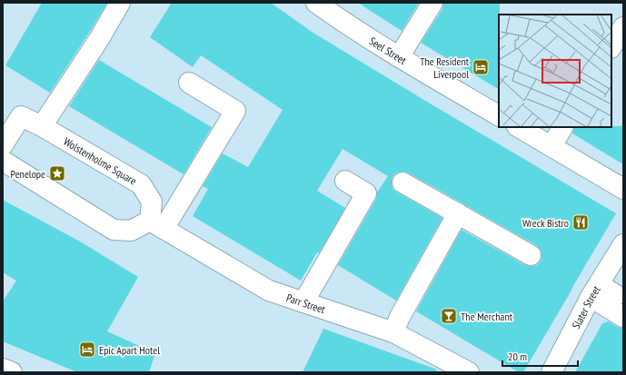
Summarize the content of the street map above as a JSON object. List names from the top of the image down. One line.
{"streets":{"street":["Seel Street","Wolstenholme Square","Parr Street","Slater Street"]},"crossings":[["Wolstenholme Square","Parr Street"]],"places":{"hotel":["The Resident Liverpool","Epic Apart Hotel"],"place":["Penelope"],"restaurant":["Wreck Bistro"],"bar":["The Merchant"]},"scale_bar":"20 m"}
